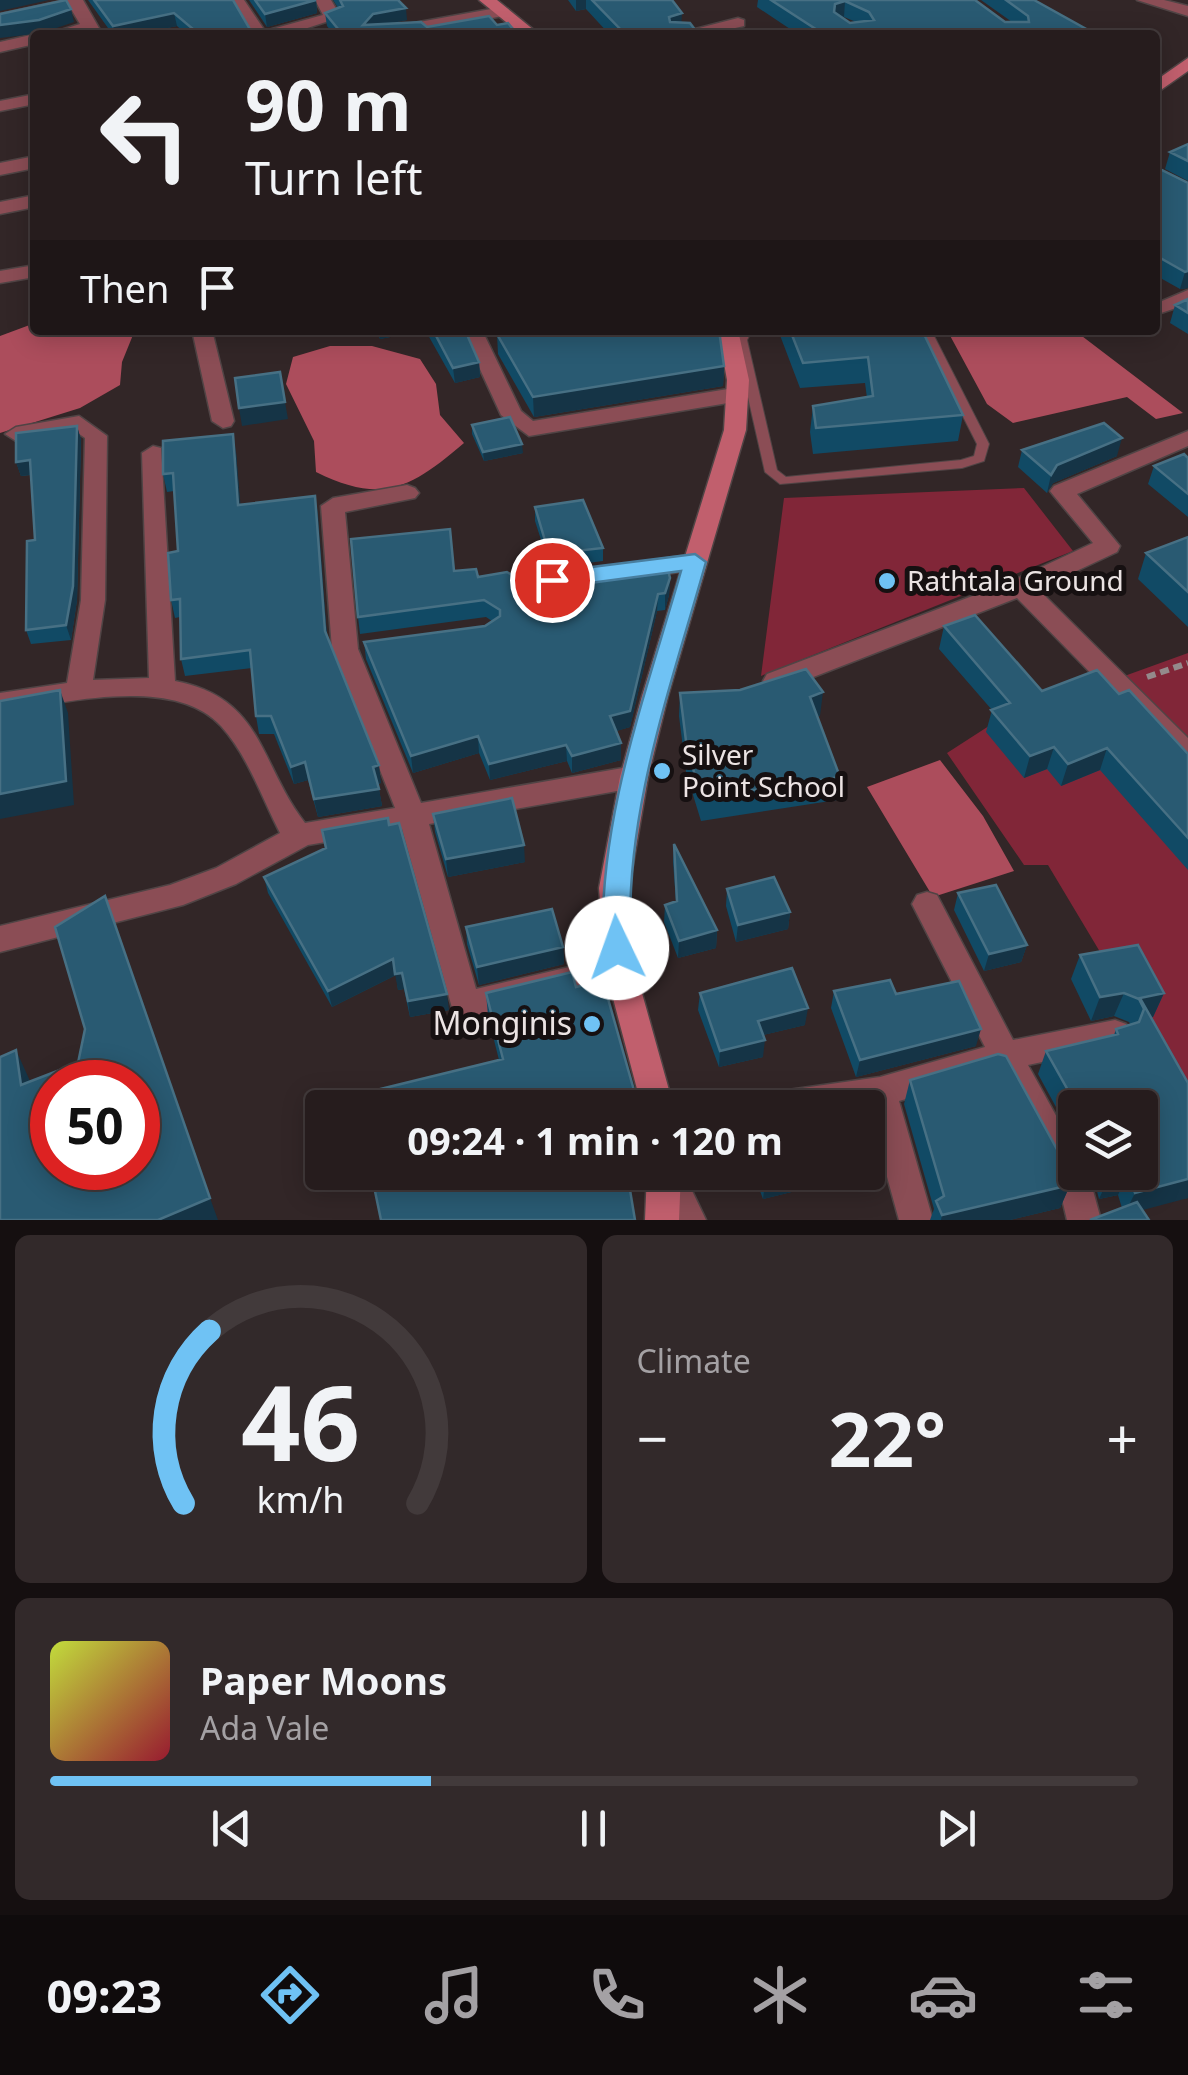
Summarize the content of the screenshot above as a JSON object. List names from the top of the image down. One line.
{"places":["Rathtala Ground","Silver Point School","Monginis"],"page":{"turn":["90 m","Turn left"],"then":"Then","limit":"50","trip":"09:24 · 1 min · 120 m","tile":"Climate","heat":["−","22°","+"],"song":["Paper Moons","Ada Vale"],"tabs":"09:23","gauge":["46","km/h"]}}
